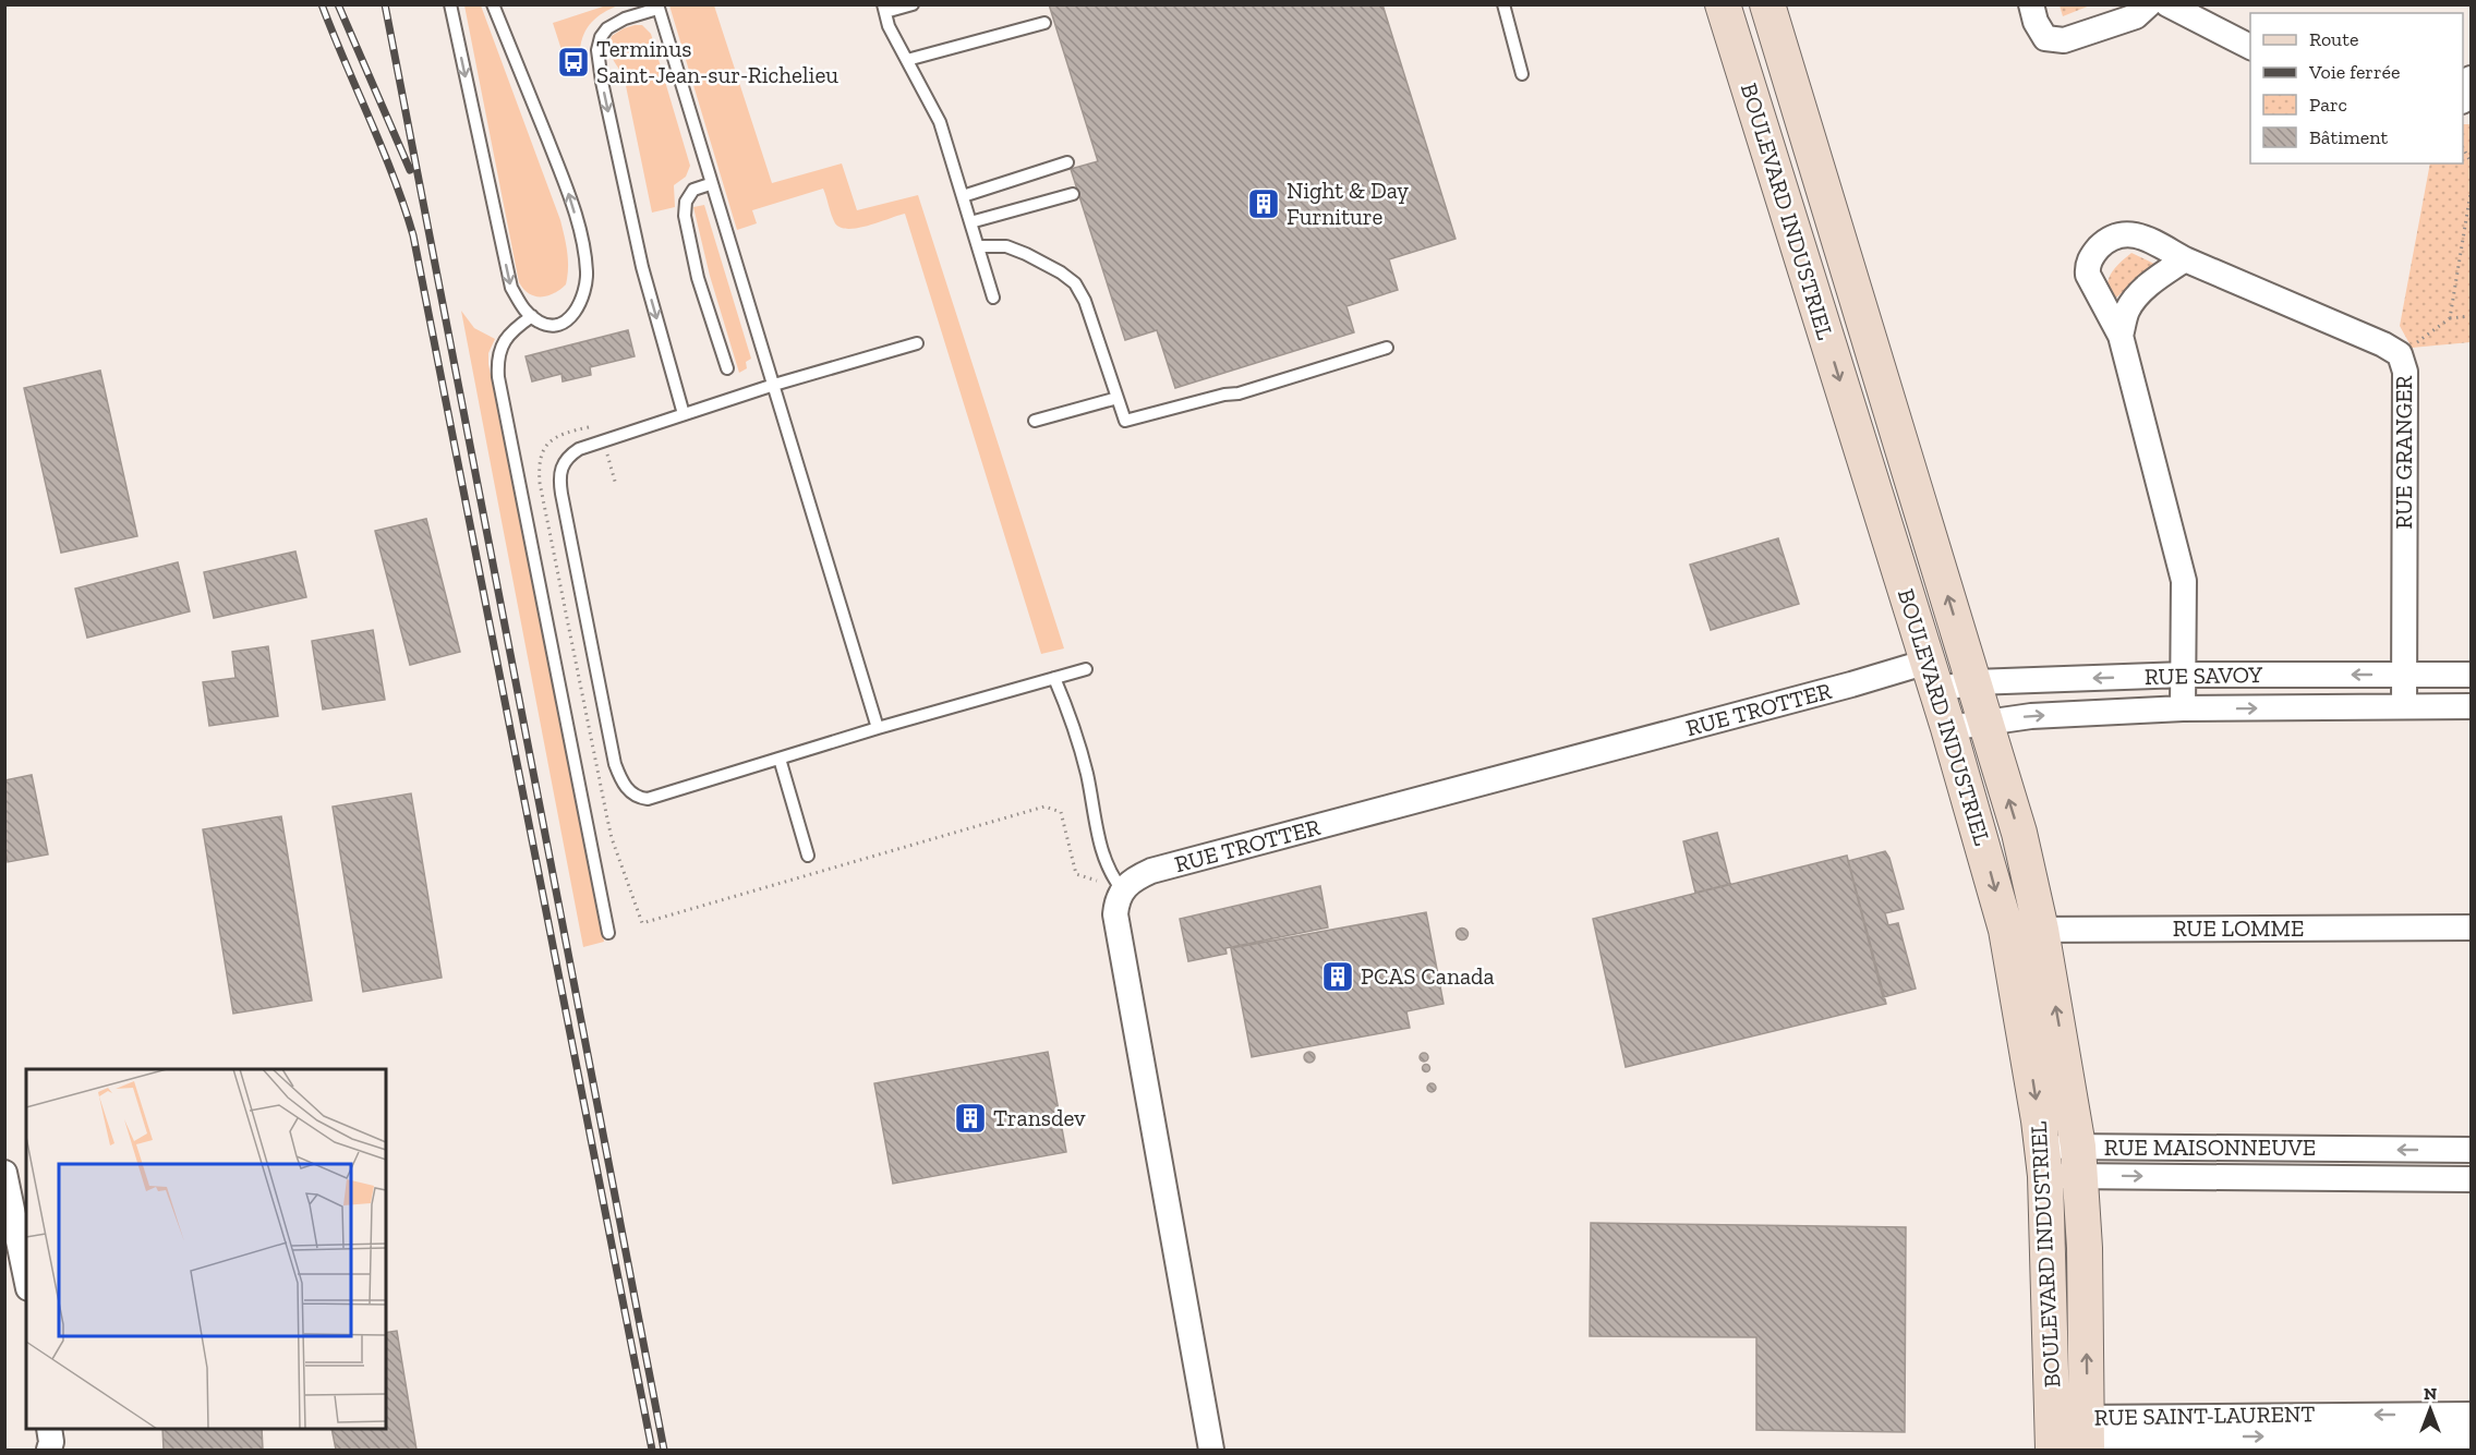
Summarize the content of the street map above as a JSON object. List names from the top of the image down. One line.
{"streets":{"street":["BOULEVARD INDUSTRIEL","RUE GRANGER","RUE SAVOY","RUE TROTTER","RUE LOMME","RUE MAISONNEUVE","RUE SAINT-LAURENT"]},"crossings":[["BOULEVARD INDUSTRIEL","RUE SAVOY"],["BOULEVARD INDUSTRIEL","RUE TROTTER"],["BOULEVARD INDUSTRIEL","RUE LOMME"],["BOULEVARD INDUSTRIEL","RUE MAISONNEUVE"],["BOULEVARD INDUSTRIEL","RUE SAINT-LAURENT"],["RUE GRANGER","RUE SAVOY"],["RUE SAVOY","RUE TROTTER"]],"places":{"bus stop":["Terminus Saint-Jean-sur-Richelieu"],"building":["Night & Day Furniture","PCAS Canada","Transdev"]},"legend":["Route","Voie ferrée","Parc","Bâtiment"],"north":"top"}
